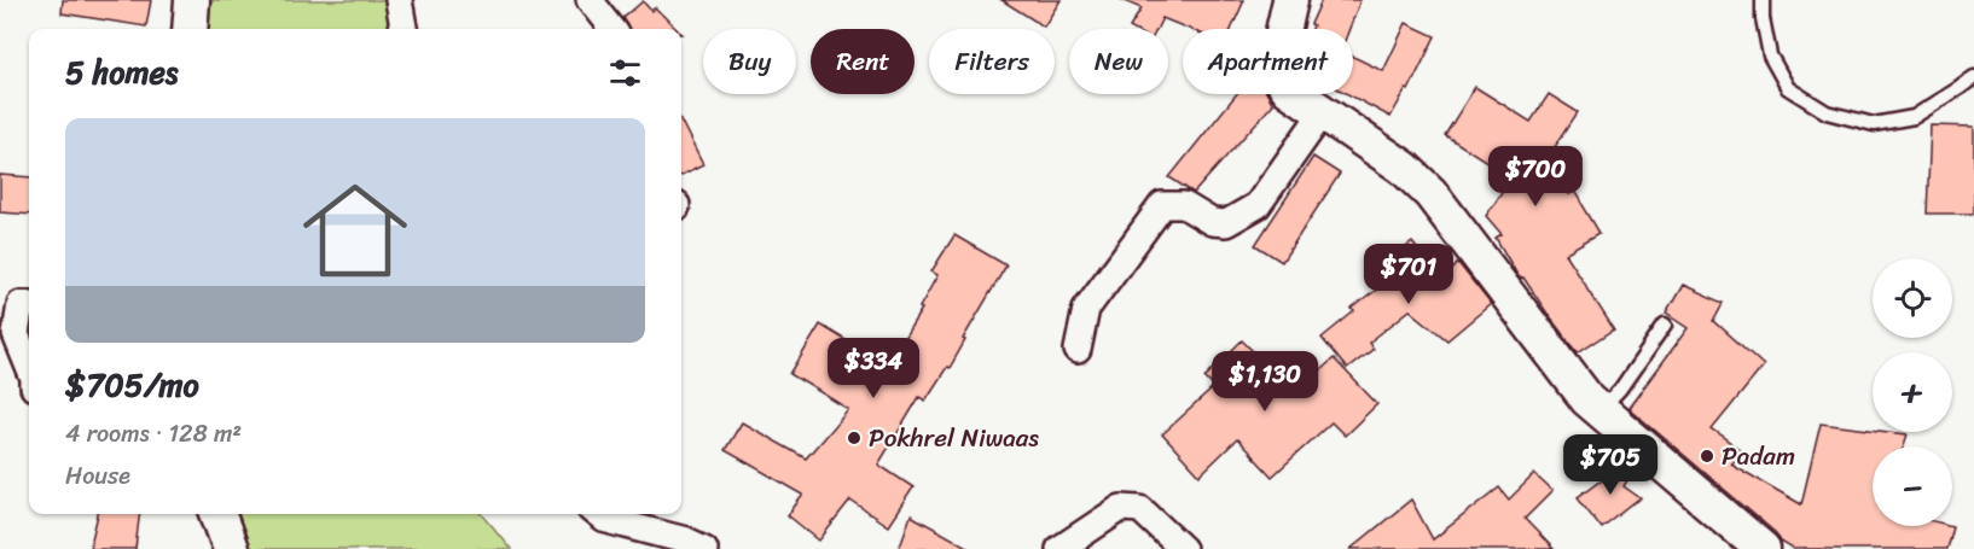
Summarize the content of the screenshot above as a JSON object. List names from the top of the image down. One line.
{"places":["Pokhrel Niwaas","Padam"],"page":{"chip":["Buy","Rent","Filters","New","Apartment"],"heading":"5 homes","list":[{"name":"$705/mo","note":"4 rooms · 128 m² · House"}],"price":["$700","$701","$334","$1,130","$705"],"map_buttons":["+","−"]}}
